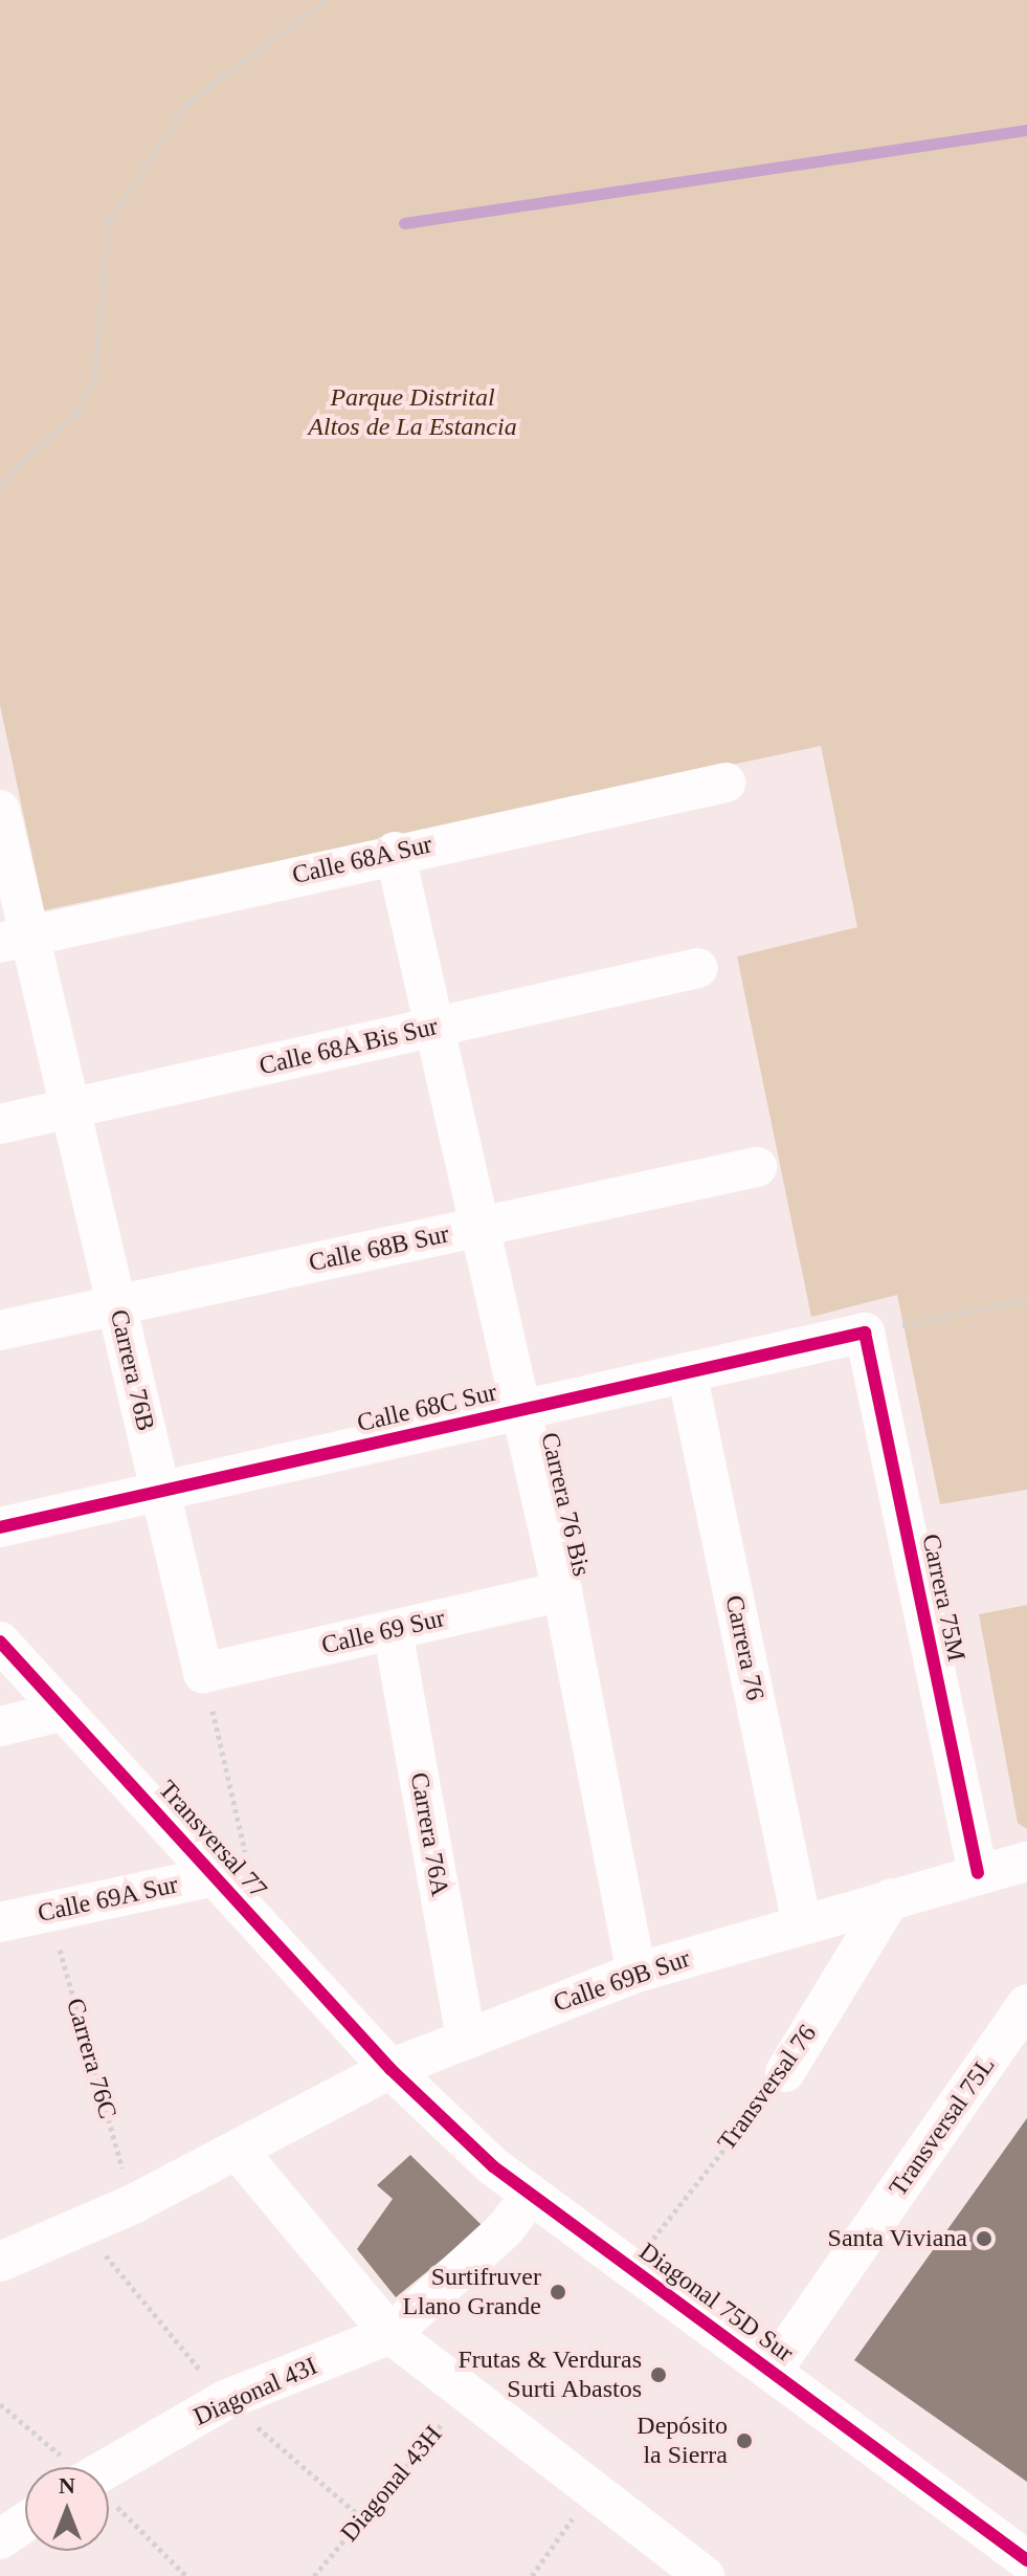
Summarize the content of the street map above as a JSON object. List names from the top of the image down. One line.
{"streets":{"street":["Calle 68A Sur","Calle 68A Bis Sur","Calle 68B Sur","Carrera 76B","Calle 68C Sur","Carrera 76 Bis","Carrera 75M","Calle 69 Sur","Carrera 76","Carrera 76A","Transversal 77","Calle 69A Sur","Calle 69B Sur","Transversal 76","Transversal 75L","Diagonal 75D Sur","Diagonal 43I"],"path":["Carrera 76C","Diagonal 43H"]},"crossings":[["Calle 68A Sur","Carrera 76B"],["Calle 68A Sur","Carrera 76 Bis"],["Calle 68A Bis Sur","Carrera 76B"],["Calle 68A Bis Sur","Carrera 76 Bis"],["Calle 68B Sur","Carrera 76B"],["Calle 68B Sur","Carrera 76 Bis"],["Carrera 76B","Calle 68C Sur"],["Carrera 76B","Calle 69 Sur"],["Calle 68C Sur","Carrera 76 Bis"],["Calle 68C Sur","Carrera 75M"],["Calle 68C Sur","Carrera 76"],["Carrera 76 Bis","Calle 69 Sur"],["Carrera 76 Bis","Calle 69B Sur"],["Carrera 75M","Calle 69B Sur"],["Calle 69 Sur","Carrera 76A"],["Carrera 76","Calle 69B Sur"],["Carrera 76A","Calle 69B Sur"],["Transversal 77","Calle 69A Sur"],["Transversal 77","Calle 69B Sur"],["Transversal 77","Diagonal 75D Sur"],["Calle 69A Sur","Carrera 76C"],["Calle 69B Sur","Carrera 76C"],["Calle 69B Sur","Transversal 76"],["Calle 69B Sur","Diagonal 75D Sur"],["Transversal 76","Diagonal 75D Sur"],["Transversal 75L","Diagonal 75D Sur"]],"parks":["Parque Distrital Altos de La Estancia"],"places":["Santa Viviana","Surtifruver Llano Grande","Frutas & Verduras Surti Abastos","Depósito la Sierra"],"north":"top"}
